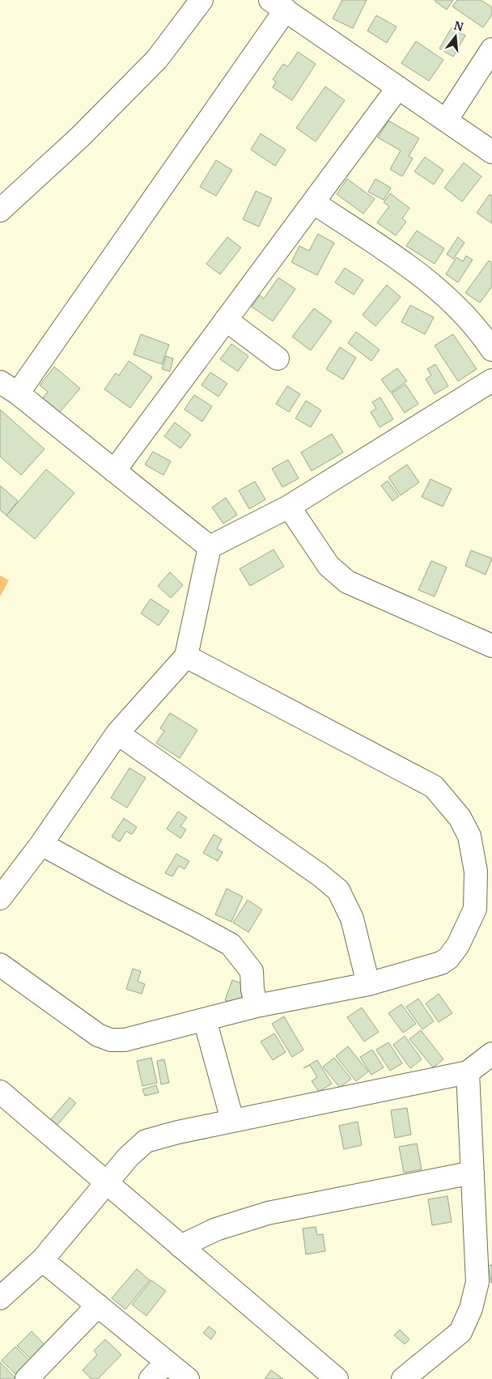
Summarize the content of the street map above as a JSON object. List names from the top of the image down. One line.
{"north":"top"}
